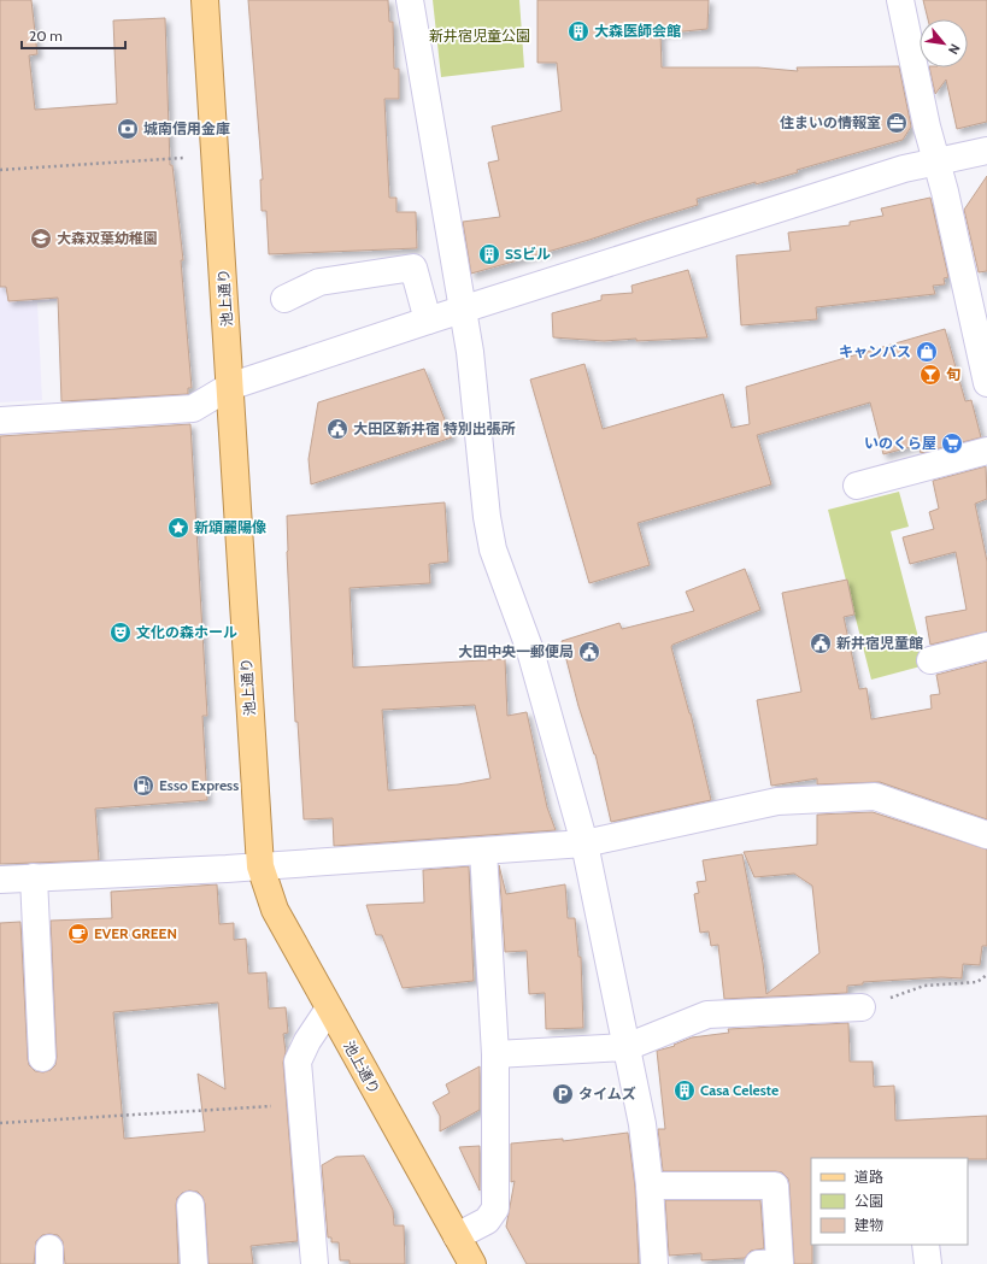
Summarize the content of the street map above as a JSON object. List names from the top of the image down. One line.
{"streets":{"main road":["池上通り"]},"parks":["新井宿児童公園"],"places":{"building":["大森医師会館","SSビル","Casa Celeste"],"office":["住まいの情報室"],"bank":["城南信用金庫"],"school or university":["大森双葉幼稚園"],"shop":["キャンバス"],"bar":["旬"],"public building":["大田区新井宿 特別出張所","新井宿児童館","大田中央一郵便局"],"supermarket":["いのくら屋"],"place":["新頌麗陽像"],"theatre":["文化の森ホール"],"fuel station":["Esso Express"],"cafe":["EVER GREEN"],"parking":["タイムズ"]},"legend":["道路","公園","建物"],"scale_bar":"20 m","north":"bottom right"}
